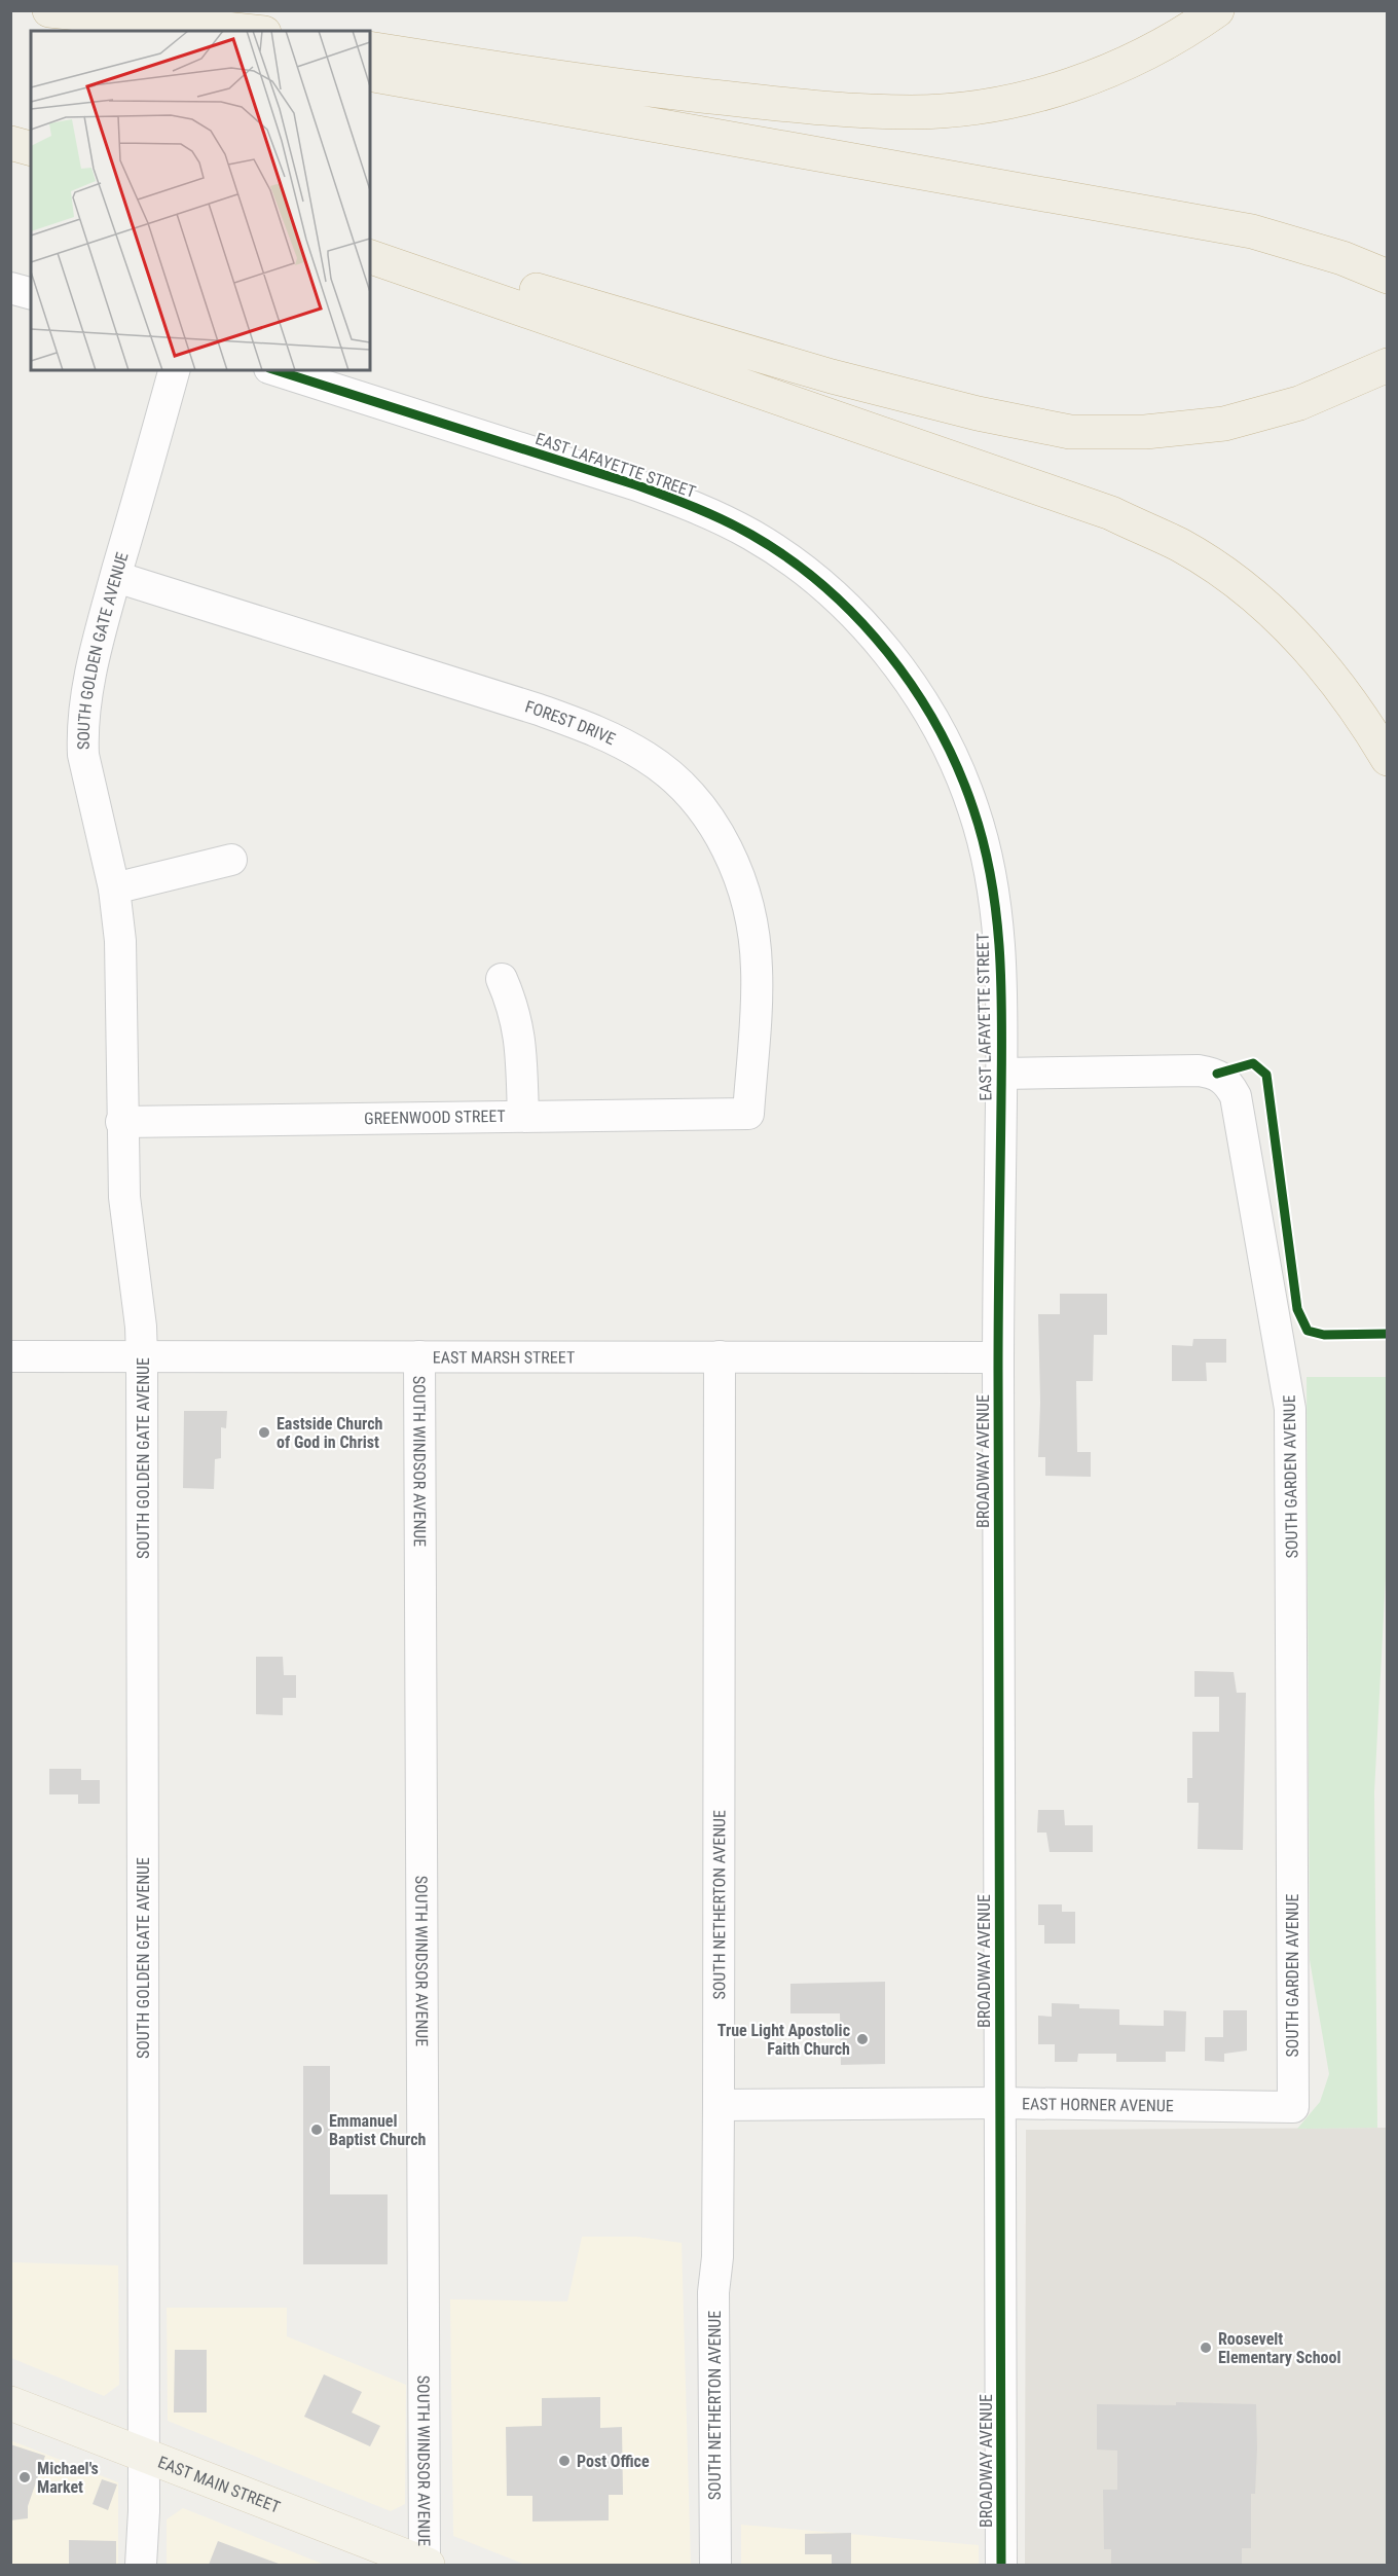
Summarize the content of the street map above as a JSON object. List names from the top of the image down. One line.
{"streets":{"main road":["EAST MAIN STREET"],"street":["EAST LAFAYETTE STREET","SOUTH GOLDEN GATE AVENUE","FOREST DRIVE","GREENWOOD STREET","EAST MARSH STREET","SOUTH WINDSOR AVENUE","BROADWAY AVENUE","SOUTH GARDEN AVENUE","SOUTH NETHERTON AVENUE","EAST HORNER AVENUE"]},"crossings":[["EAST LAFAYETTE STREET","EAST MARSH STREET"],["EAST LAFAYETTE STREET","BROADWAY AVENUE"],["EAST LAFAYETTE STREET","SOUTH GARDEN AVENUE"],["SOUTH GOLDEN GATE AVENUE","FOREST DRIVE"],["SOUTH GOLDEN GATE AVENUE","GREENWOOD STREET"],["SOUTH GOLDEN GATE AVENUE","EAST MARSH STREET"],["SOUTH GOLDEN GATE AVENUE","EAST MAIN STREET"],["FOREST DRIVE","GREENWOOD STREET"],["EAST MARSH STREET","SOUTH WINDSOR AVENUE"],["EAST MARSH STREET","BROADWAY AVENUE"],["EAST MARSH STREET","SOUTH NETHERTON AVENUE"],["SOUTH WINDSOR AVENUE","EAST MAIN STREET"],["BROADWAY AVENUE","EAST HORNER AVENUE"],["SOUTH GARDEN AVENUE","EAST HORNER AVENUE"],["SOUTH NETHERTON AVENUE","EAST HORNER AVENUE"]],"places":["Eastside Church of God in Christ","True Light Apostolic Faith Church","Emmanuel Baptist Church","Roosevelt Elementary School","Post Office","Michael's Market"]}
